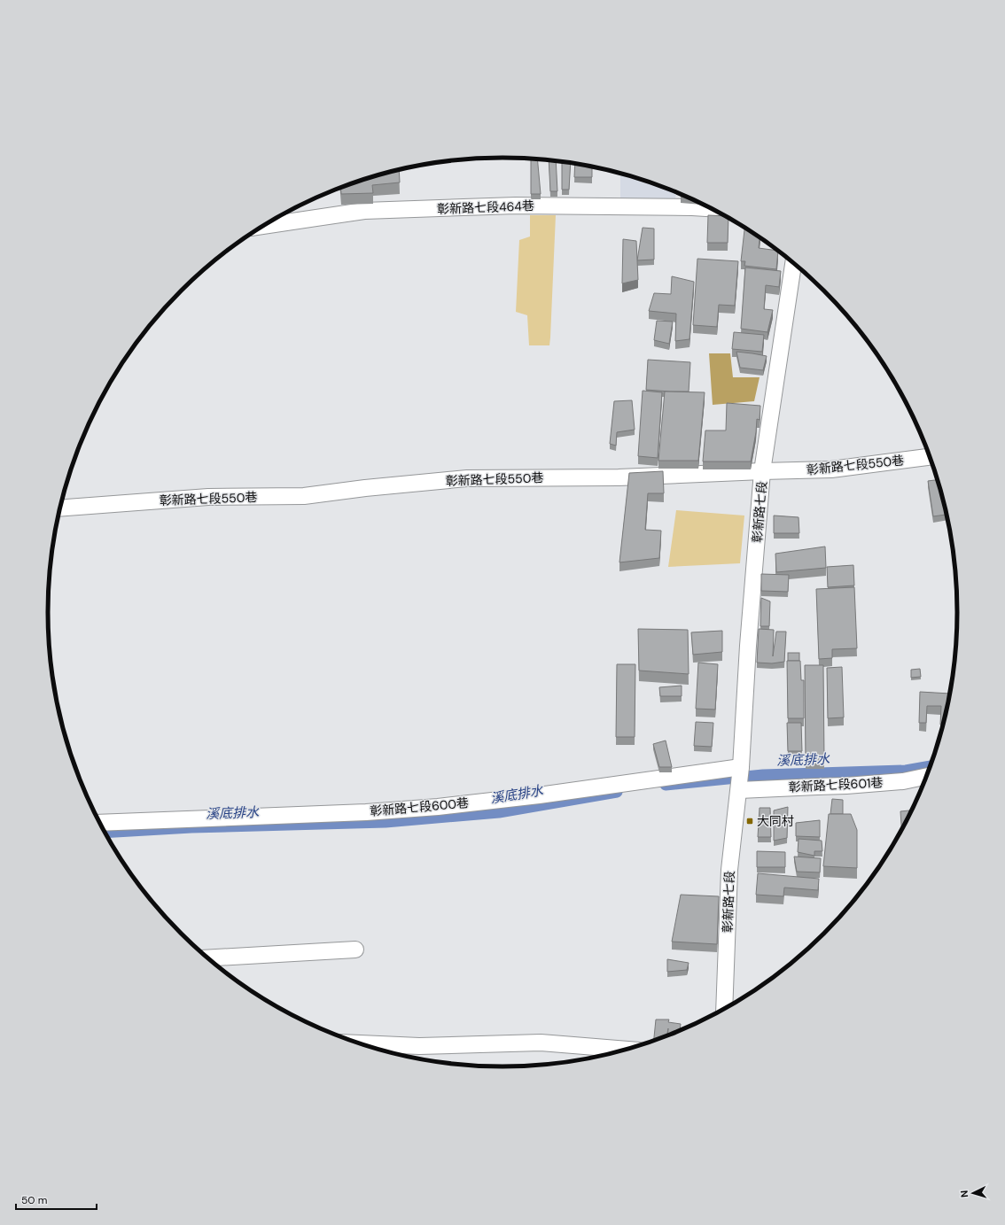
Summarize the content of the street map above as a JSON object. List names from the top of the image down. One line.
{"streets":{"street":["彰新路七段464巷","彰新路七段550巷","彰新路七段","彰新路七段601巷","彰新路七段600巷"]},"crossings":[["彰新路七段550巷","彰新路七段"],["彰新路七段","彰新路七段601巷"],["彰新路七段","彰新路七段600巷"]],"water":["溪底排水"],"places":{"transit":["大同村"]},"scale_bar":"50 m","north":"left"}
